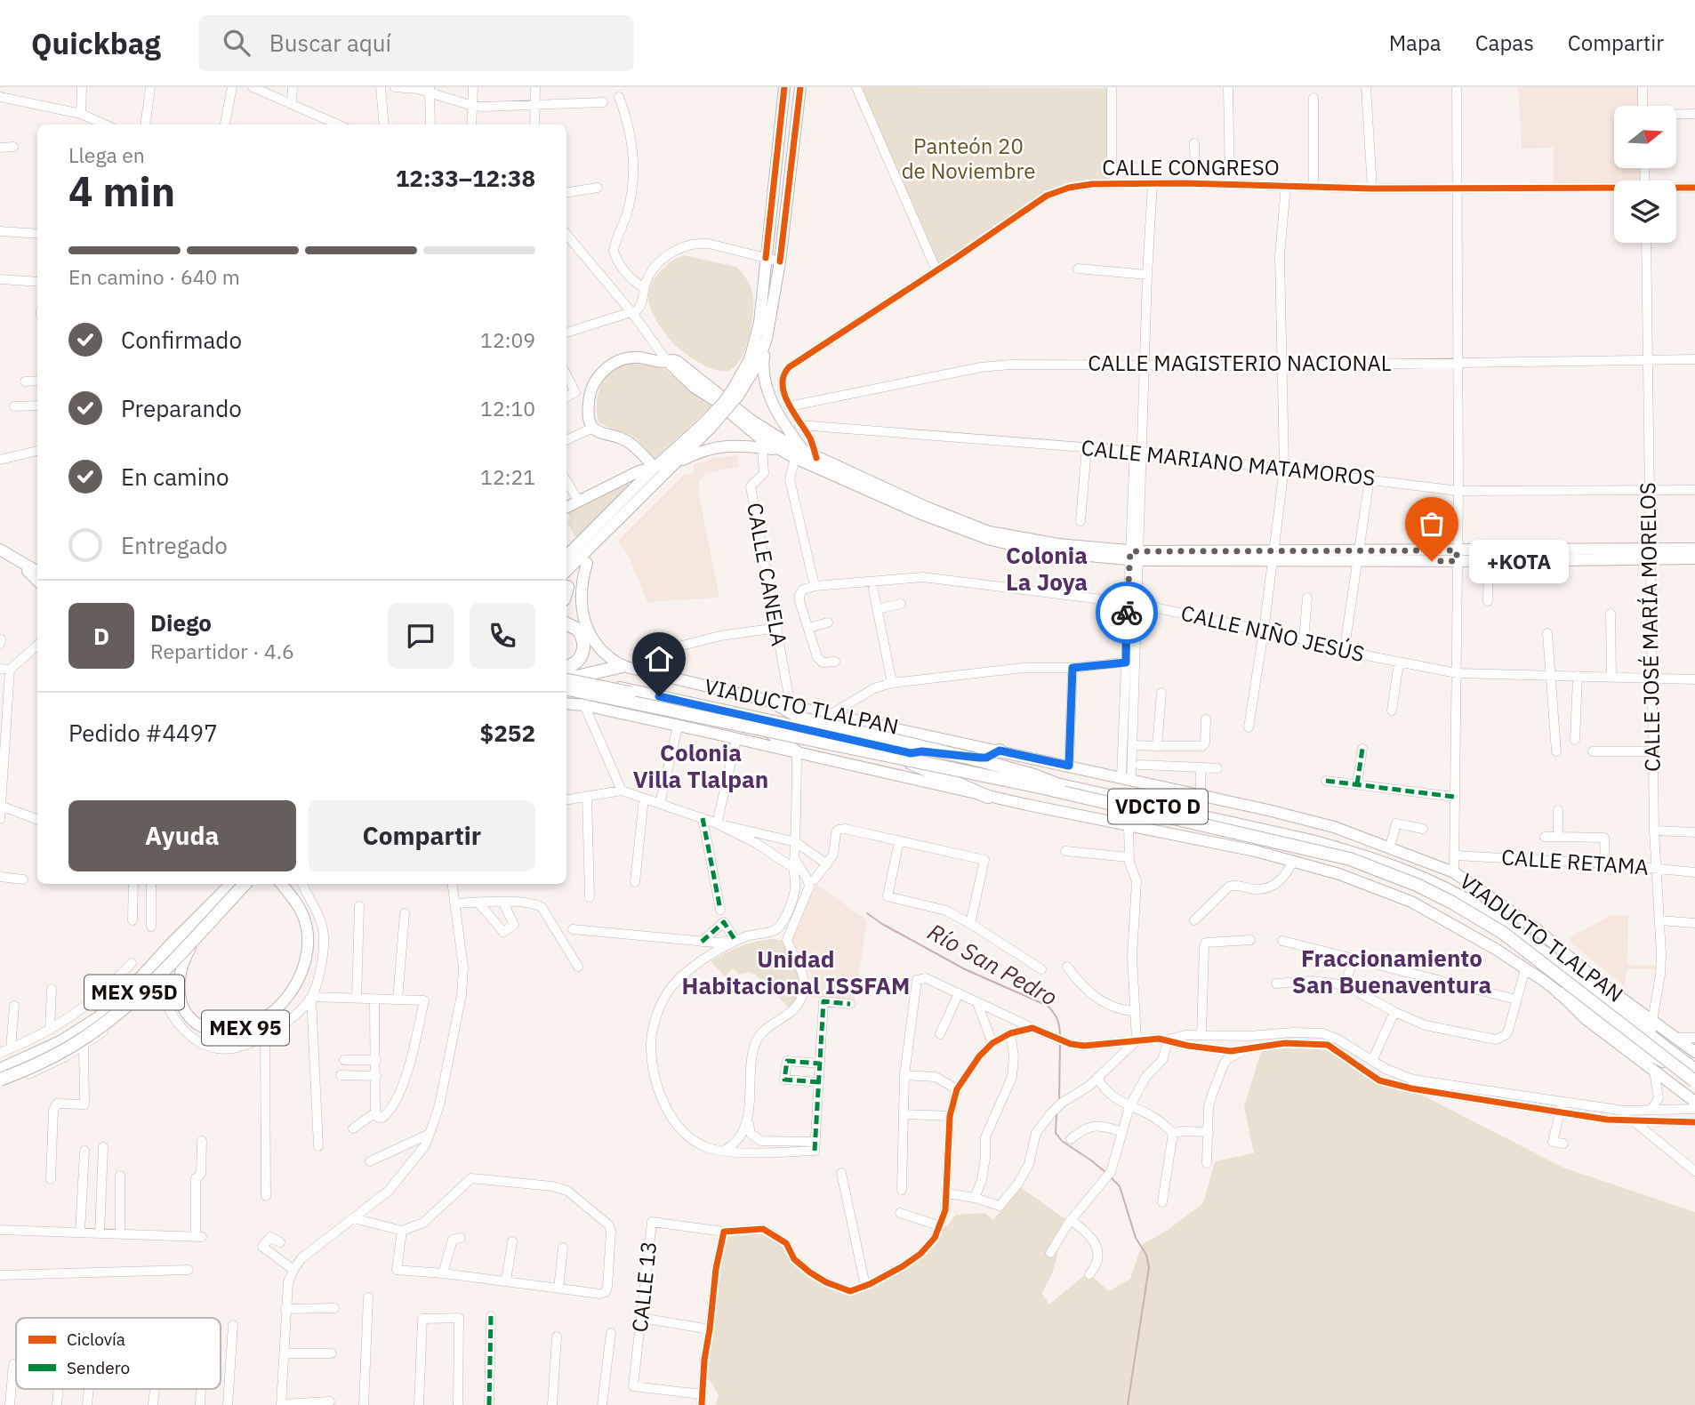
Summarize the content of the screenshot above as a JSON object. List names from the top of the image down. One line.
{"streets":{"highway":["VIADUCTO TLALPAN","VDCTO D","MEX 95D"],"main road":["MEX 95"],"street":["CALLE CONGRESO","CALLE MAGISTERIO NACIONAL","CALLE MARIANO MATAMOROS","CALLE CANELA","CALLE JOSÉ MARÍA MORELOS","CALLE NIÑO JESÚS","CALLE RETAMA","CALLE 13"]},"crossings":[["CALLE CONGRESO","CALLE MAGISTERIO NACIONAL"],["CALLE MAGISTERIO NACIONAL","CALLE JOSÉ MARÍA MORELOS"],["CALLE MARIANO MATAMOROS","CALLE JOSÉ MARÍA MORELOS"],["CALLE CANELA","VIADUCTO TLALPAN"],["CALLE JOSÉ MARÍA MORELOS","CALLE NIÑO JESÚS"],["CALLE JOSÉ MARÍA MORELOS","VIADUCTO TLALPAN"],["CALLE JOSÉ MARÍA MORELOS","CALLE RETAMA"],["MEX 95D","MEX 95"]],"districts":["Colonia La Joya","Colonia Villa Tlalpan","Fraccionamiento San Buenaventura","Unidad Habitacional ISSFAM"],"water":["Río San Pedro"],"parks":["Panteón 20 de Noviembre"],"places":["+KOTA"],"legend":["Ciclovía","Sendero"],"north":"right","page":{"header":"Quickbag","search":"Buscar aquí","nav":["Mapa","Capas","Compartir"],"heading":["4 min","Llega en","12:33–12:38"],"panel":["Diego","Repartidor · 4.6","Pedido #4497","$252"],"bar":"En camino · 640 m","list":[["Confirmado","12:09"],["Preparando","12:10"],["En camino","12:21"],"Entregado"],"bubble":"+KOTA","round":"D","buttons":["Ayuda","Compartir"]}}
